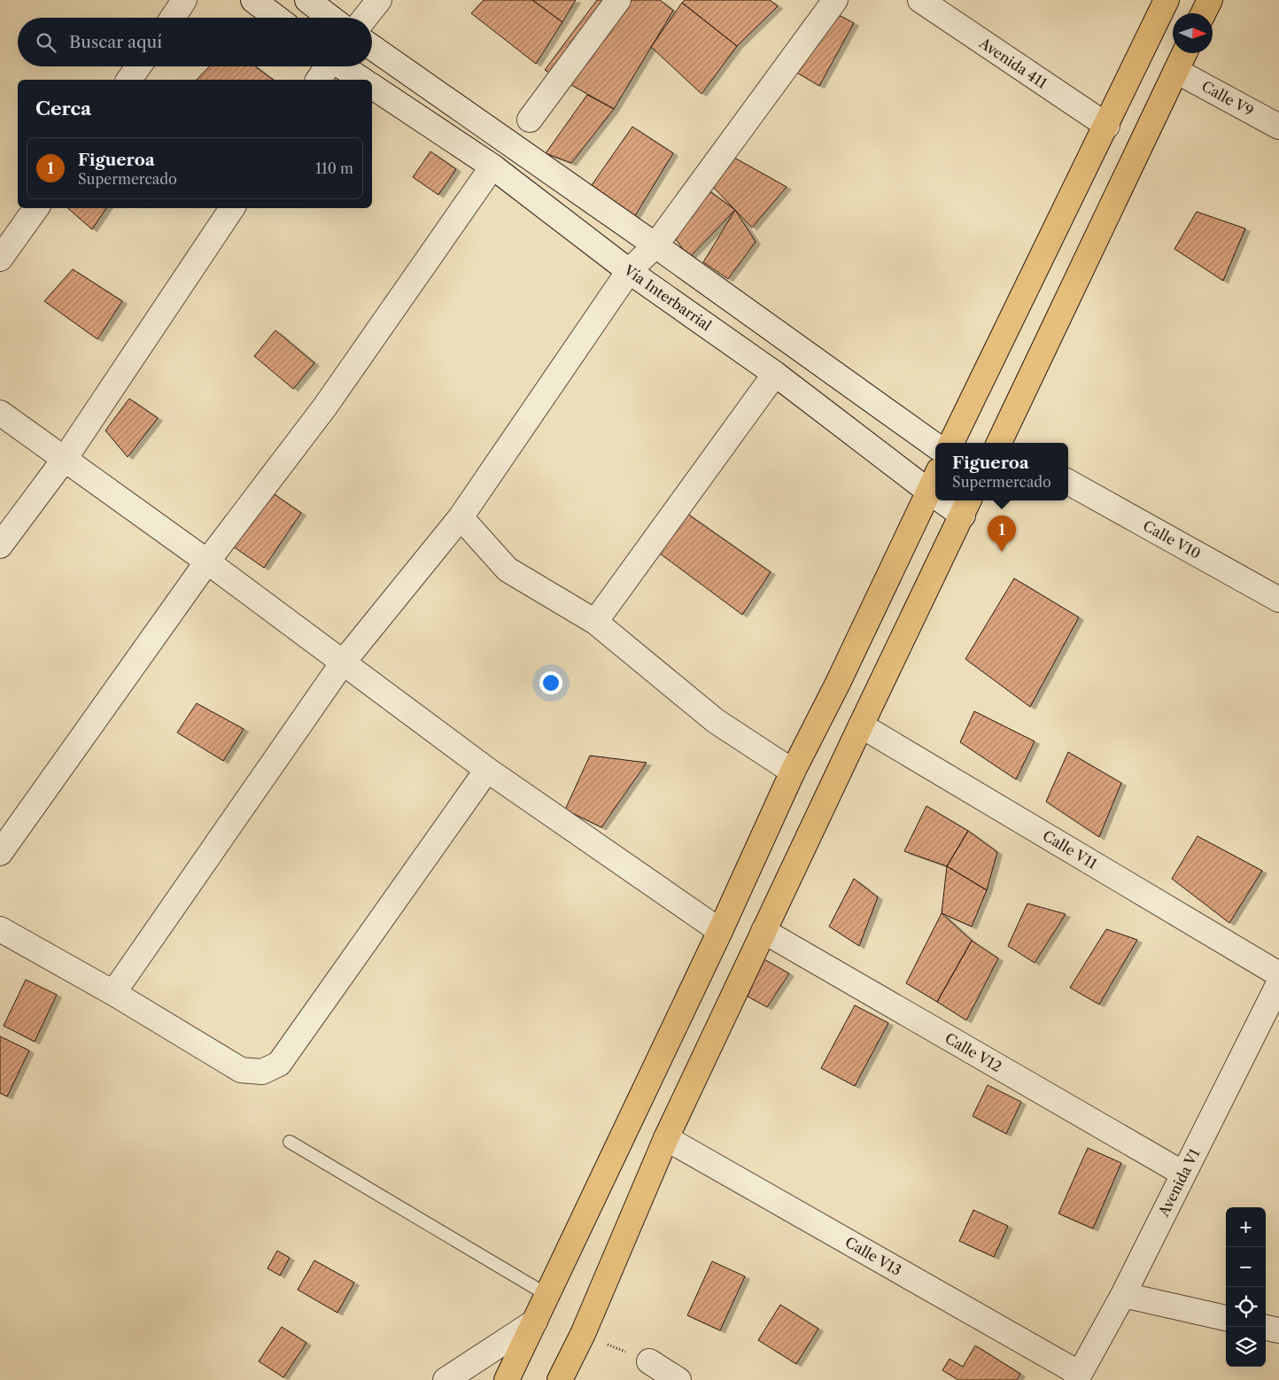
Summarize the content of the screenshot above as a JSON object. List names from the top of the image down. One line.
{"streets":{"street":["Avenida 411","Calle V9","Vía Interbarrial","Calle V10","Calle V11","Calle V12","Avenida V1","Calle V13"]},"crossings":[["Calle V12","Avenida V1"],["Avenida V1","Calle V13"]],"north":"right","page":{"search":"Buscar aquí","heading":"Cerca","list":[{"mark":"1","name":"Figueroa","note":"Supermercado","value":"110 m"}],"popup":["Figueroa","Supermercado"],"pins":"1","map_buttons":["+","−"]}}
